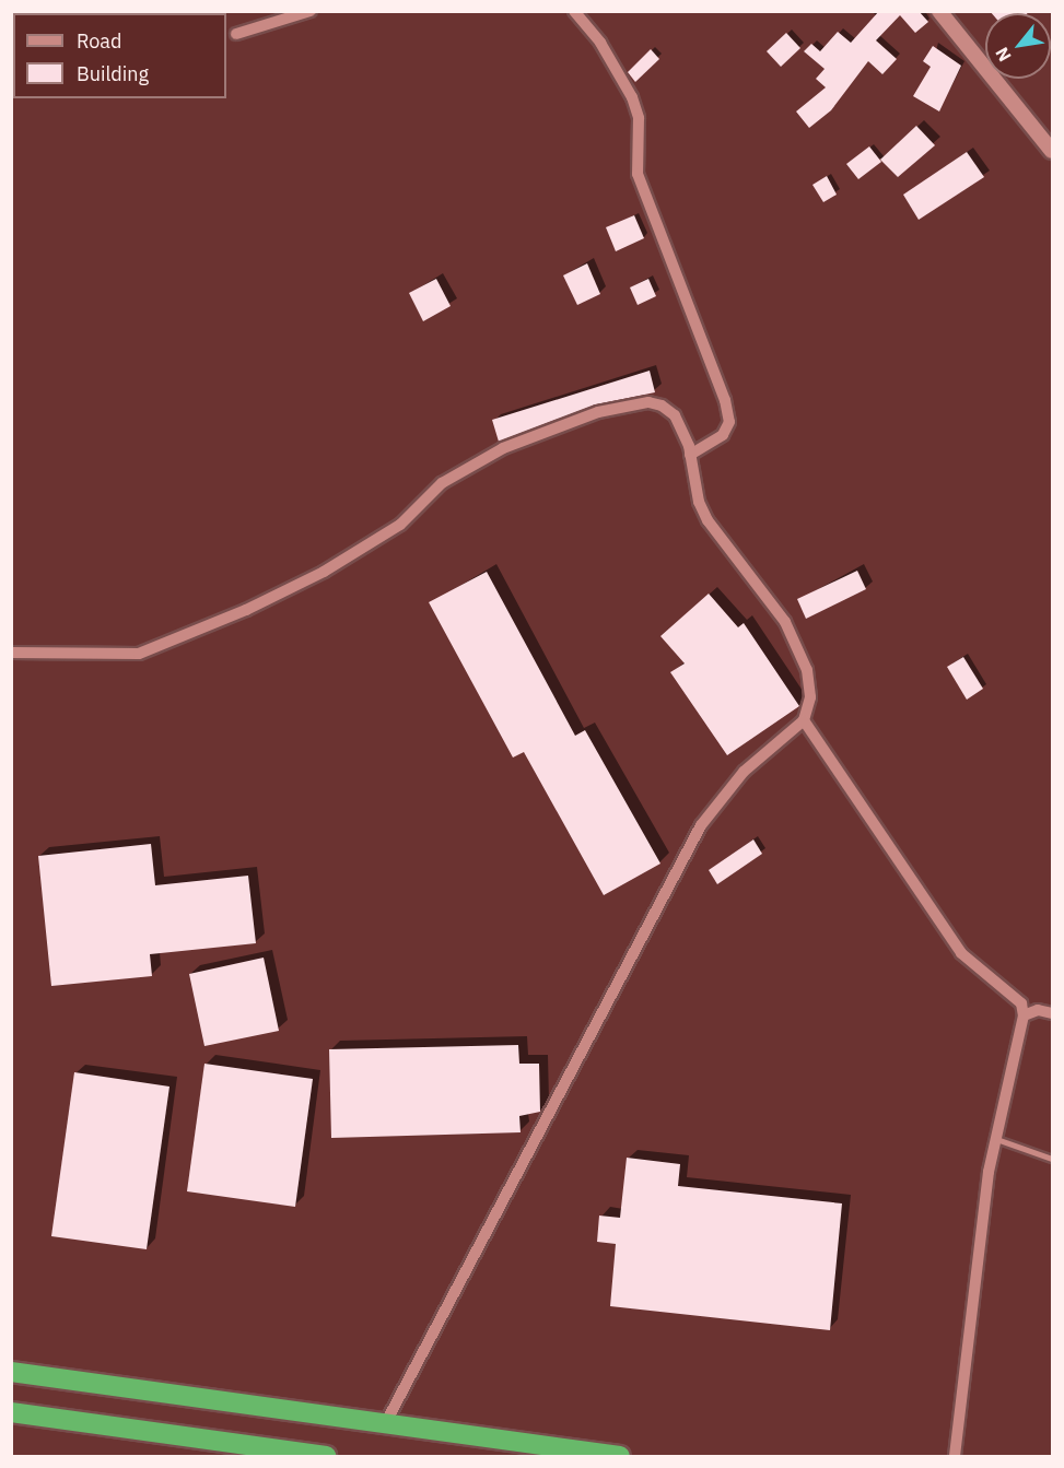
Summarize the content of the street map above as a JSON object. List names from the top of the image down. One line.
{"legend":["Road","Building"],"north":"bottom left"}
